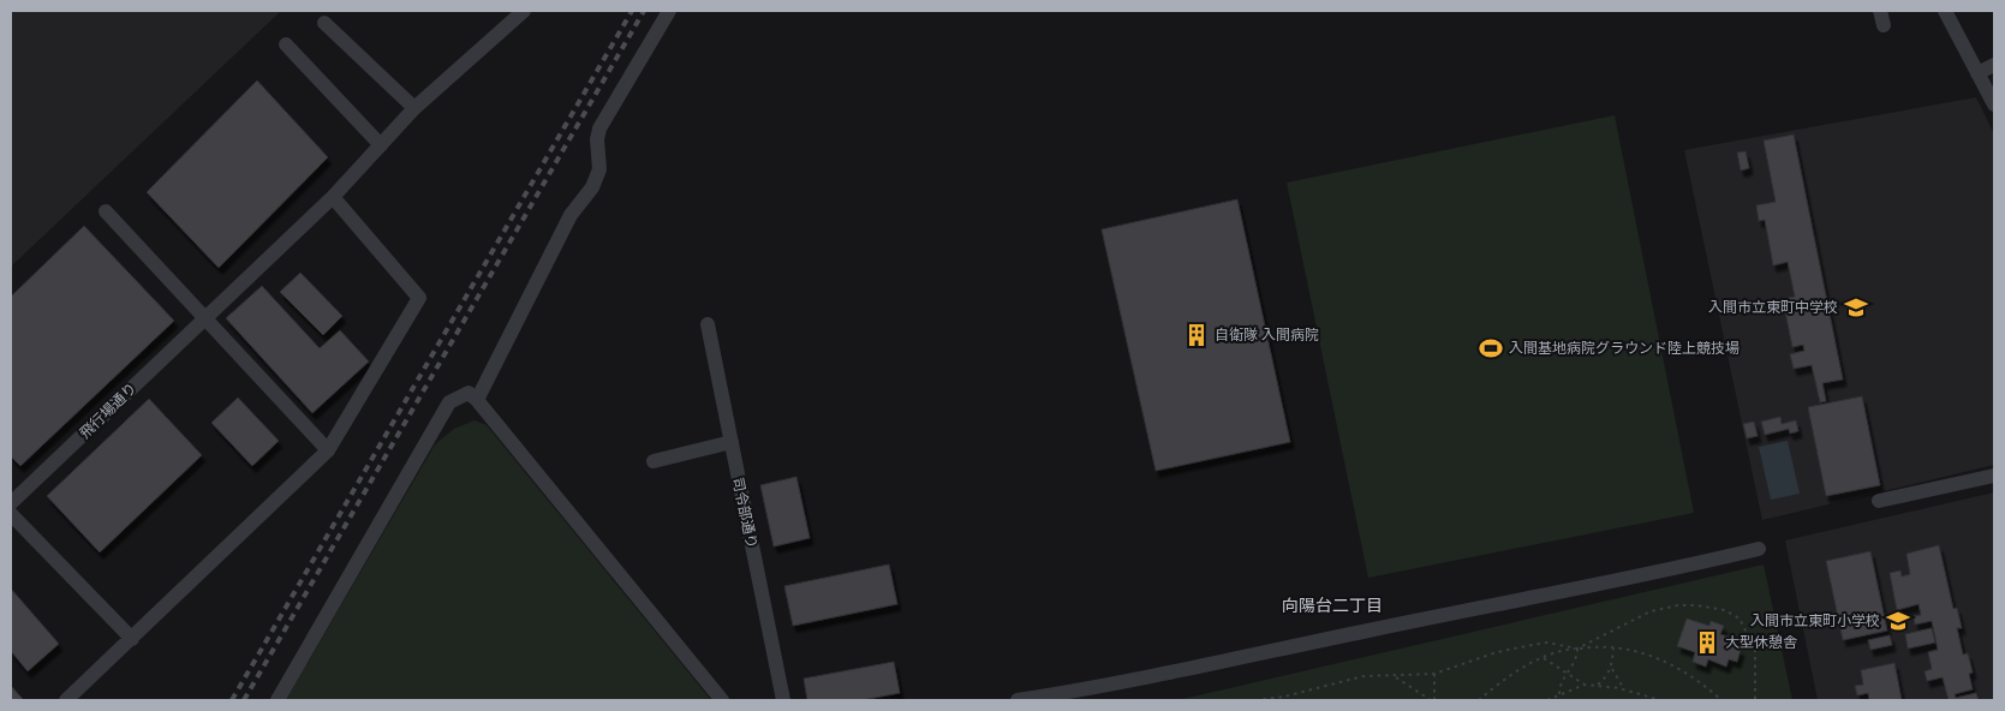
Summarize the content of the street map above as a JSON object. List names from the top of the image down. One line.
{"streets":{"street":["飛行場通り","司令部通り"]},"districts":["向陽台二丁目"],"places":{"school or university":["入間市立東町中学校","入間市立東町小学校"],"building":["自衛隊 入間病院","大型休憩舎"],"sports":["入間基地病院グラウンド陸上競技場"]}}
